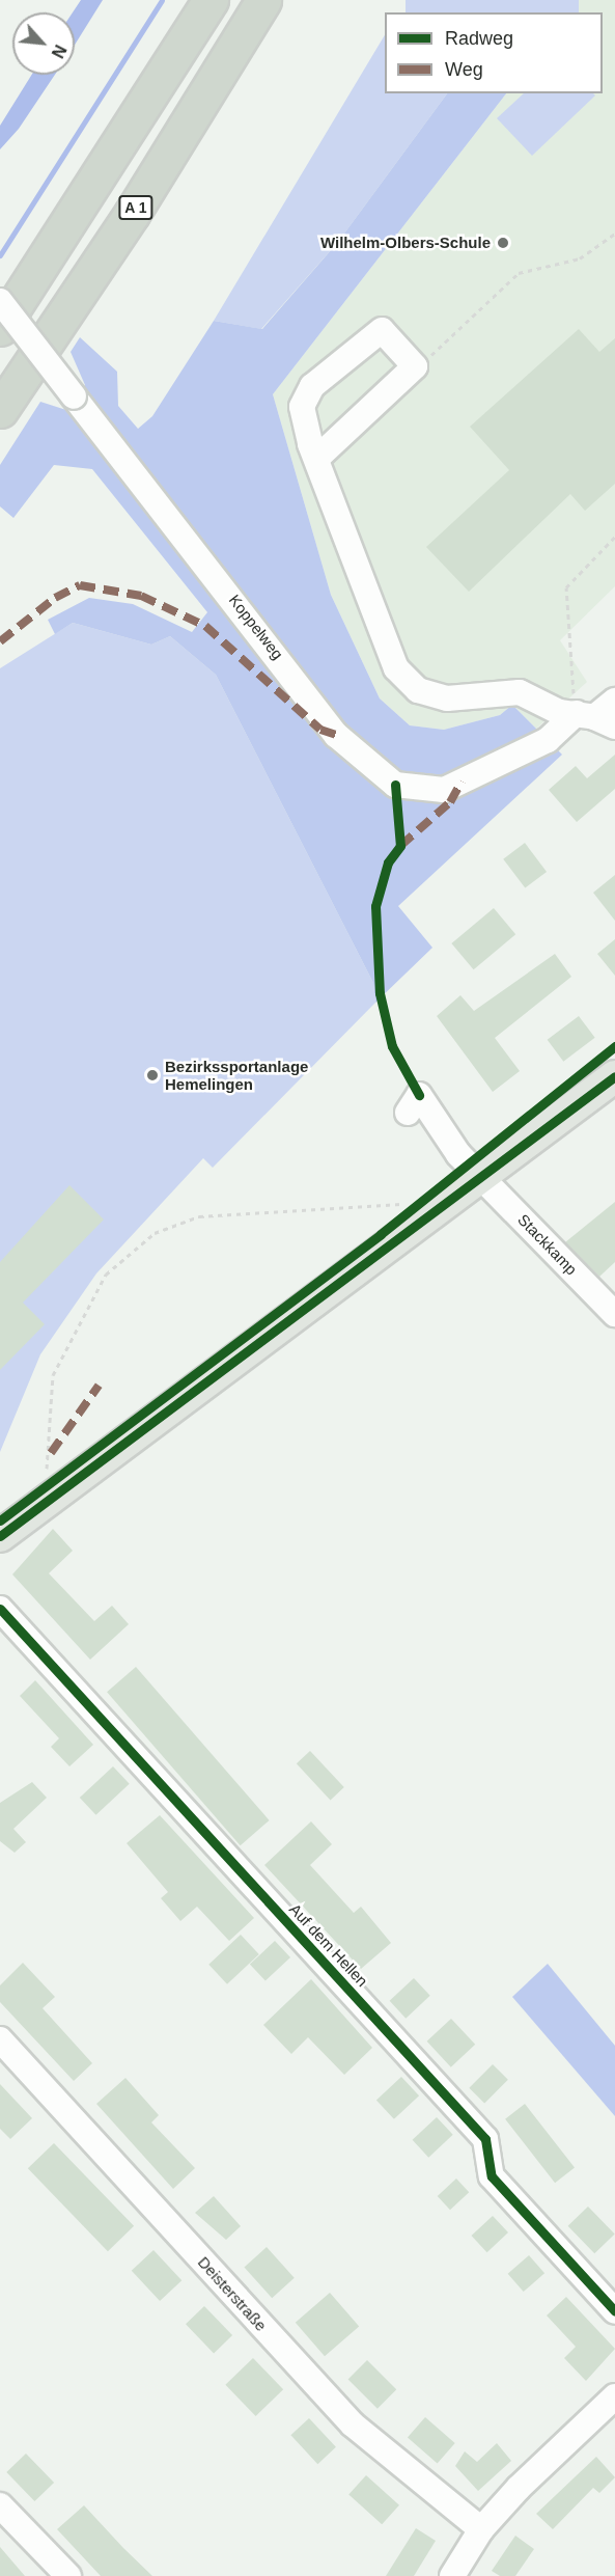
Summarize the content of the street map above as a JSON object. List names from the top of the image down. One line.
{"streets":{"highway":["A 1"],"street":["Koppelweg","Stackkamp","Auf dem Hellen","Deisterstraße"]},"places":["Wilhelm-Olbers-Schule","Bezirkssportanlage Hemelingen"],"legend":["Radweg","Weg"],"north":"bottom right"}
